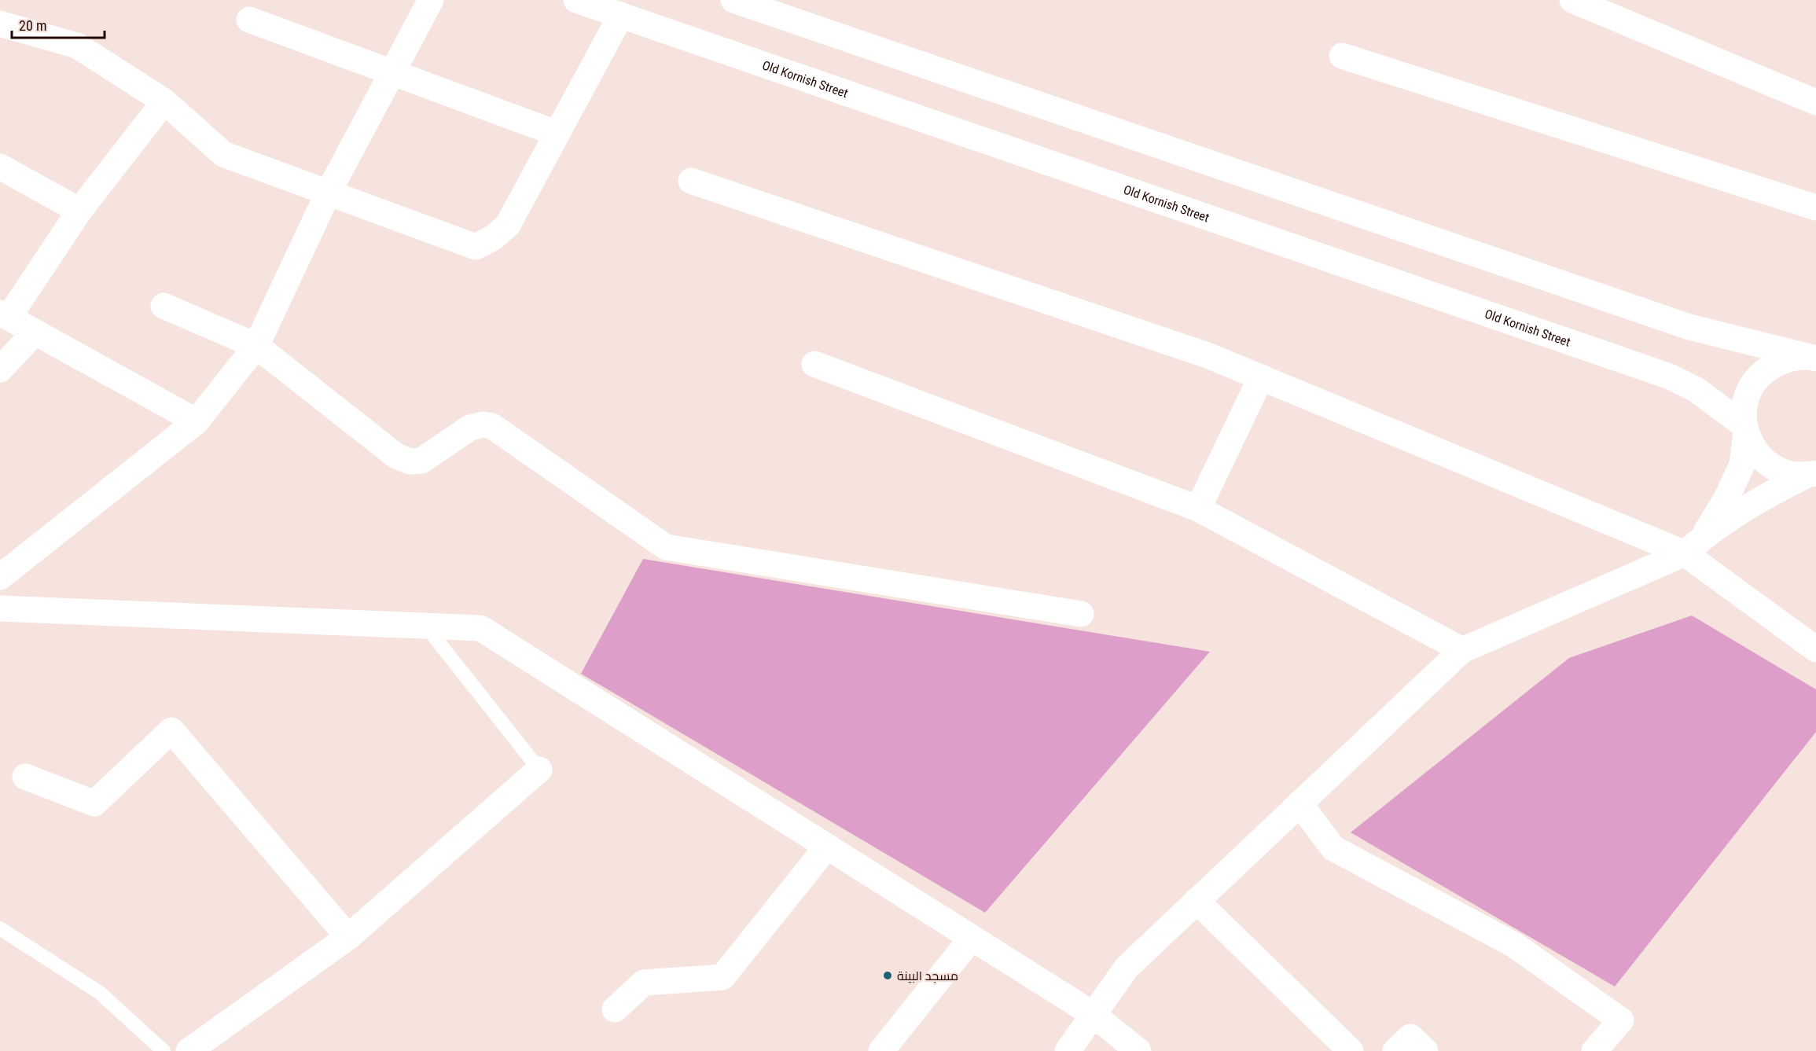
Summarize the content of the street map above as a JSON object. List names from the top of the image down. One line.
{"streets":{"street":["Old Kornish Street"]},"places":["مسجد البينة"],"scale_bar":"20 m"}
